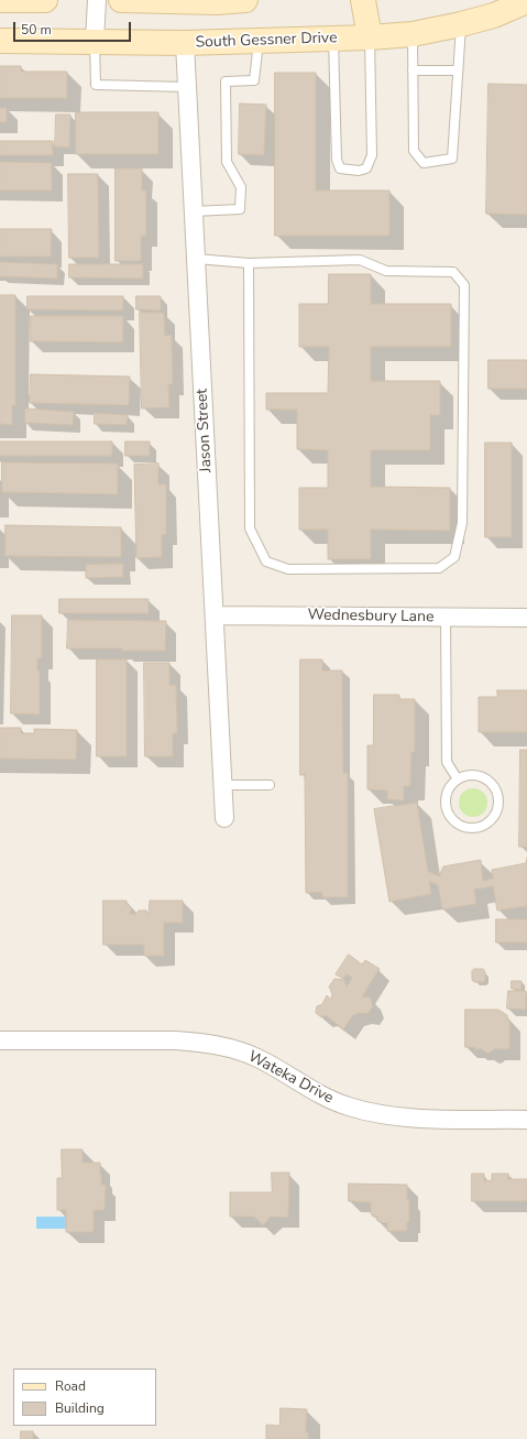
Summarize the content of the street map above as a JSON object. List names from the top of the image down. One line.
{"streets":{"main road":["South Gessner Drive"],"street":["Jason Street","Wednesbury Lane","Wateka Drive"]},"crossings":[["South Gessner Drive","Jason Street"],["Jason Street","Wednesbury Lane"]],"legend":["Road","Building"],"scale_bar":"50 m"}
